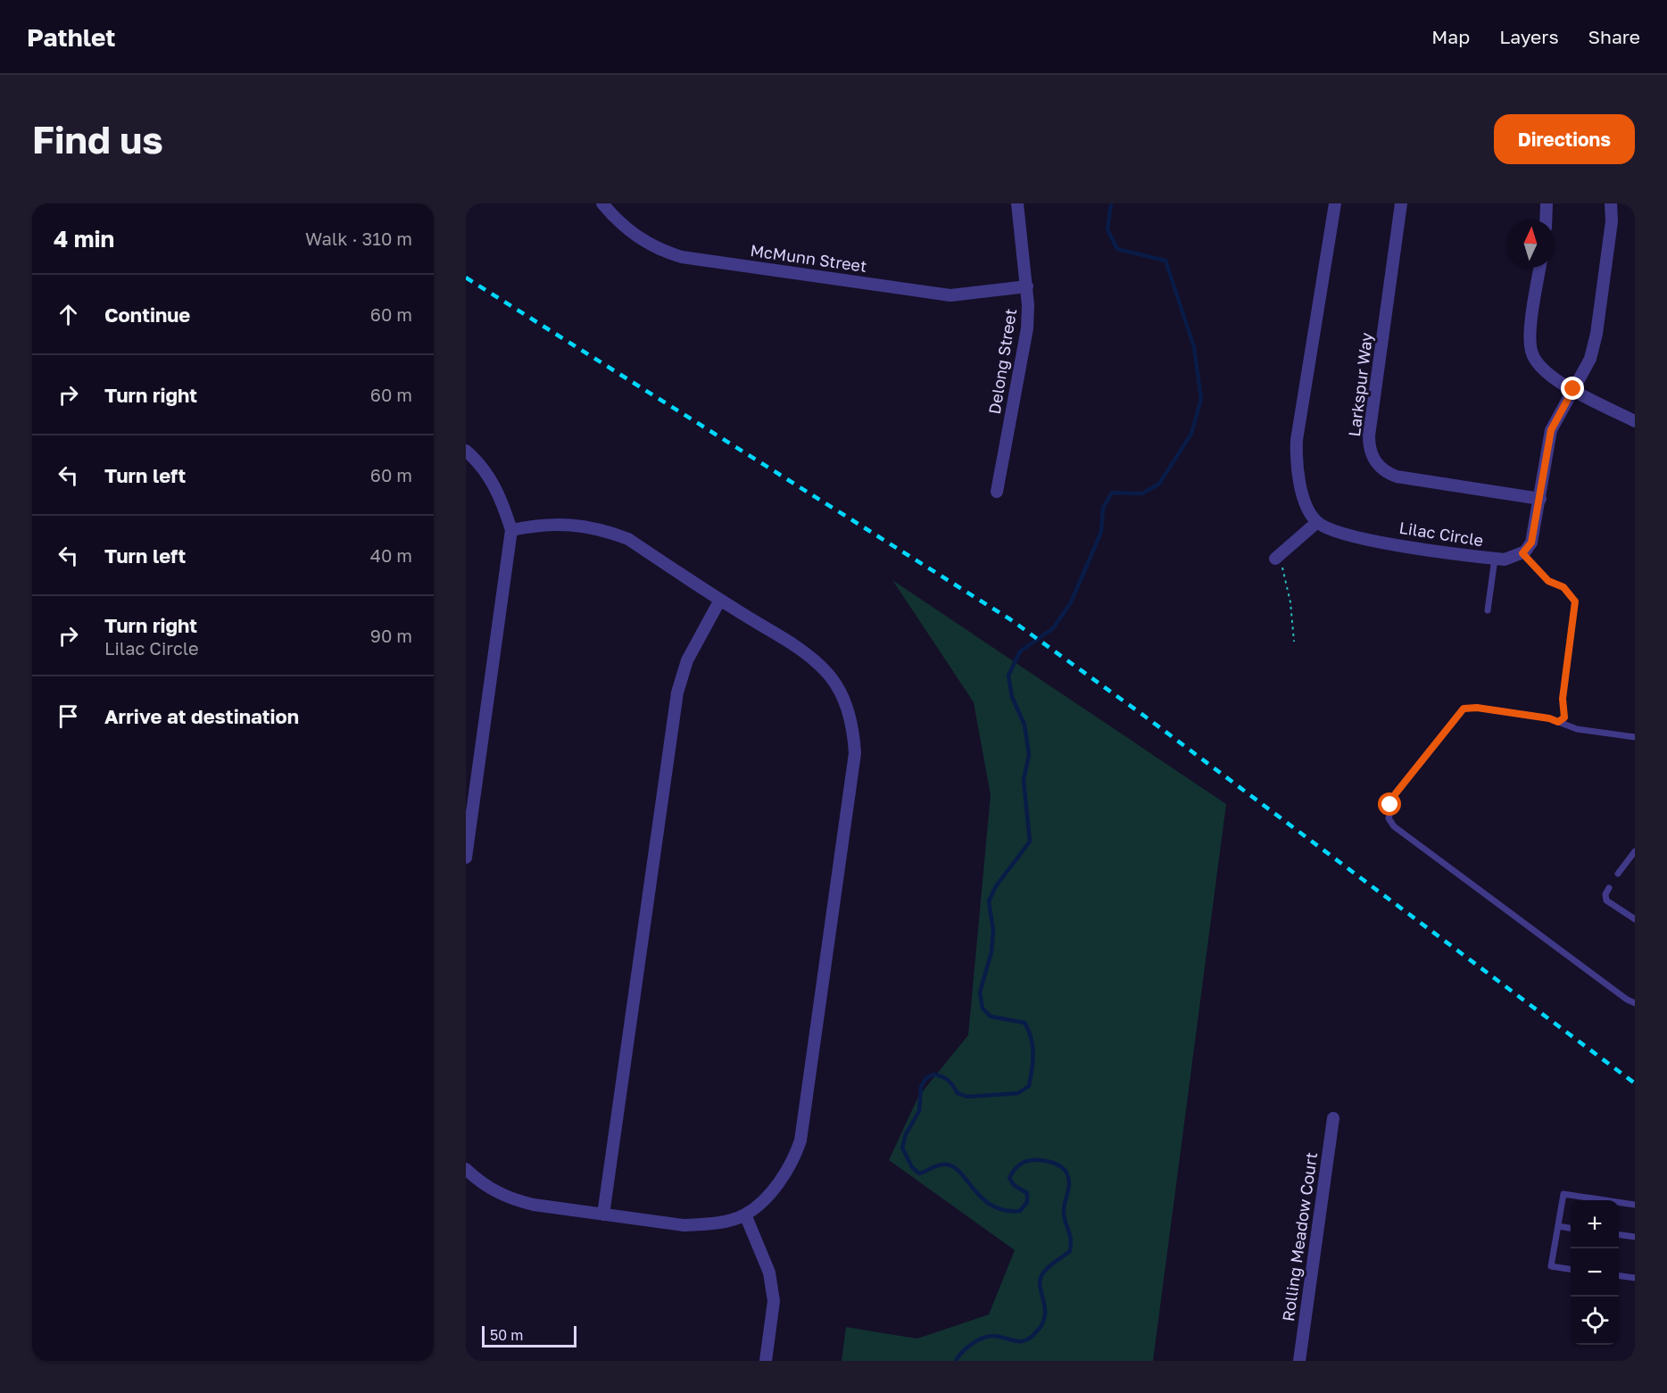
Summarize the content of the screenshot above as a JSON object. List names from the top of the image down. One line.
{"streets":{"street":["McMunn Street","Delong Street","Larkspur Way","Lilac Circle","Rolling Meadow Court"]},"crossings":[["McMunn Street","Delong Street"]],"scale_bar":"50 m","north":"top","page":{"header":"Pathlet","nav":["Map","Layers","Share"],"buttons":"Directions","title":"Find us","heading":["4 min","Walk · 310 m"],"list":[["Continue","60 m"],["Turn right","60 m"],["Turn left","60 m"],["Turn left","40 m"],["Turn right","Lilac Circle","90 m"],"Arrive at destination"],"map_buttons":["+","−"],"scale":"50 m"}}
